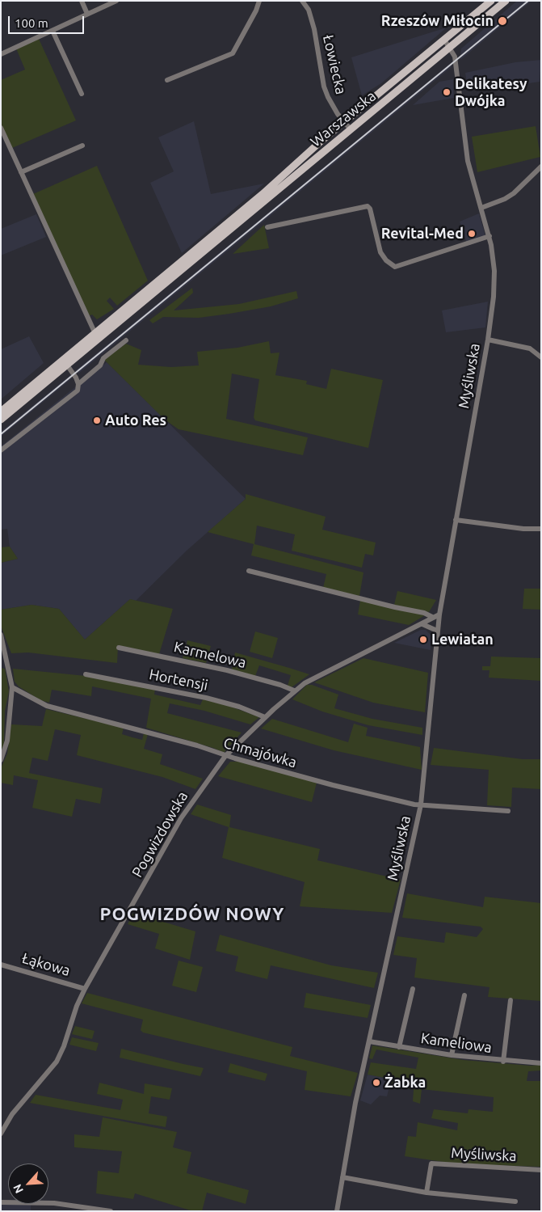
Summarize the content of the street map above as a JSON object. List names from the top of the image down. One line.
{"streets":{"main road":["Warszawska"],"street":["Łowiecka","Myśliwska","Karmelowa","Hortensji","Chmajówka","Pogwizdowska","Łąkowa","Kameliowa"]},"crossings":[["Łowiecka","Warszawska"],["Warszawska","Myśliwska"],["Myśliwska","Chmajówka"],["Myśliwska","Pogwizdowska"],["Myśliwska","Kameliowa"],["Karmelowa","Pogwizdowska"],["Hortensji","Pogwizdowska"],["Chmajówka","Pogwizdowska"],["Pogwizdowska","Łąkowa"]],"districts":["POGWIZDÓW NOWY"],"places":["Rzeszów Miłocin","Delikatesy Dwójka","Revital-Med","Auto Res","Lewiatan","Żabka"],"scale_bar":"100 m","north":"bottom left"}
